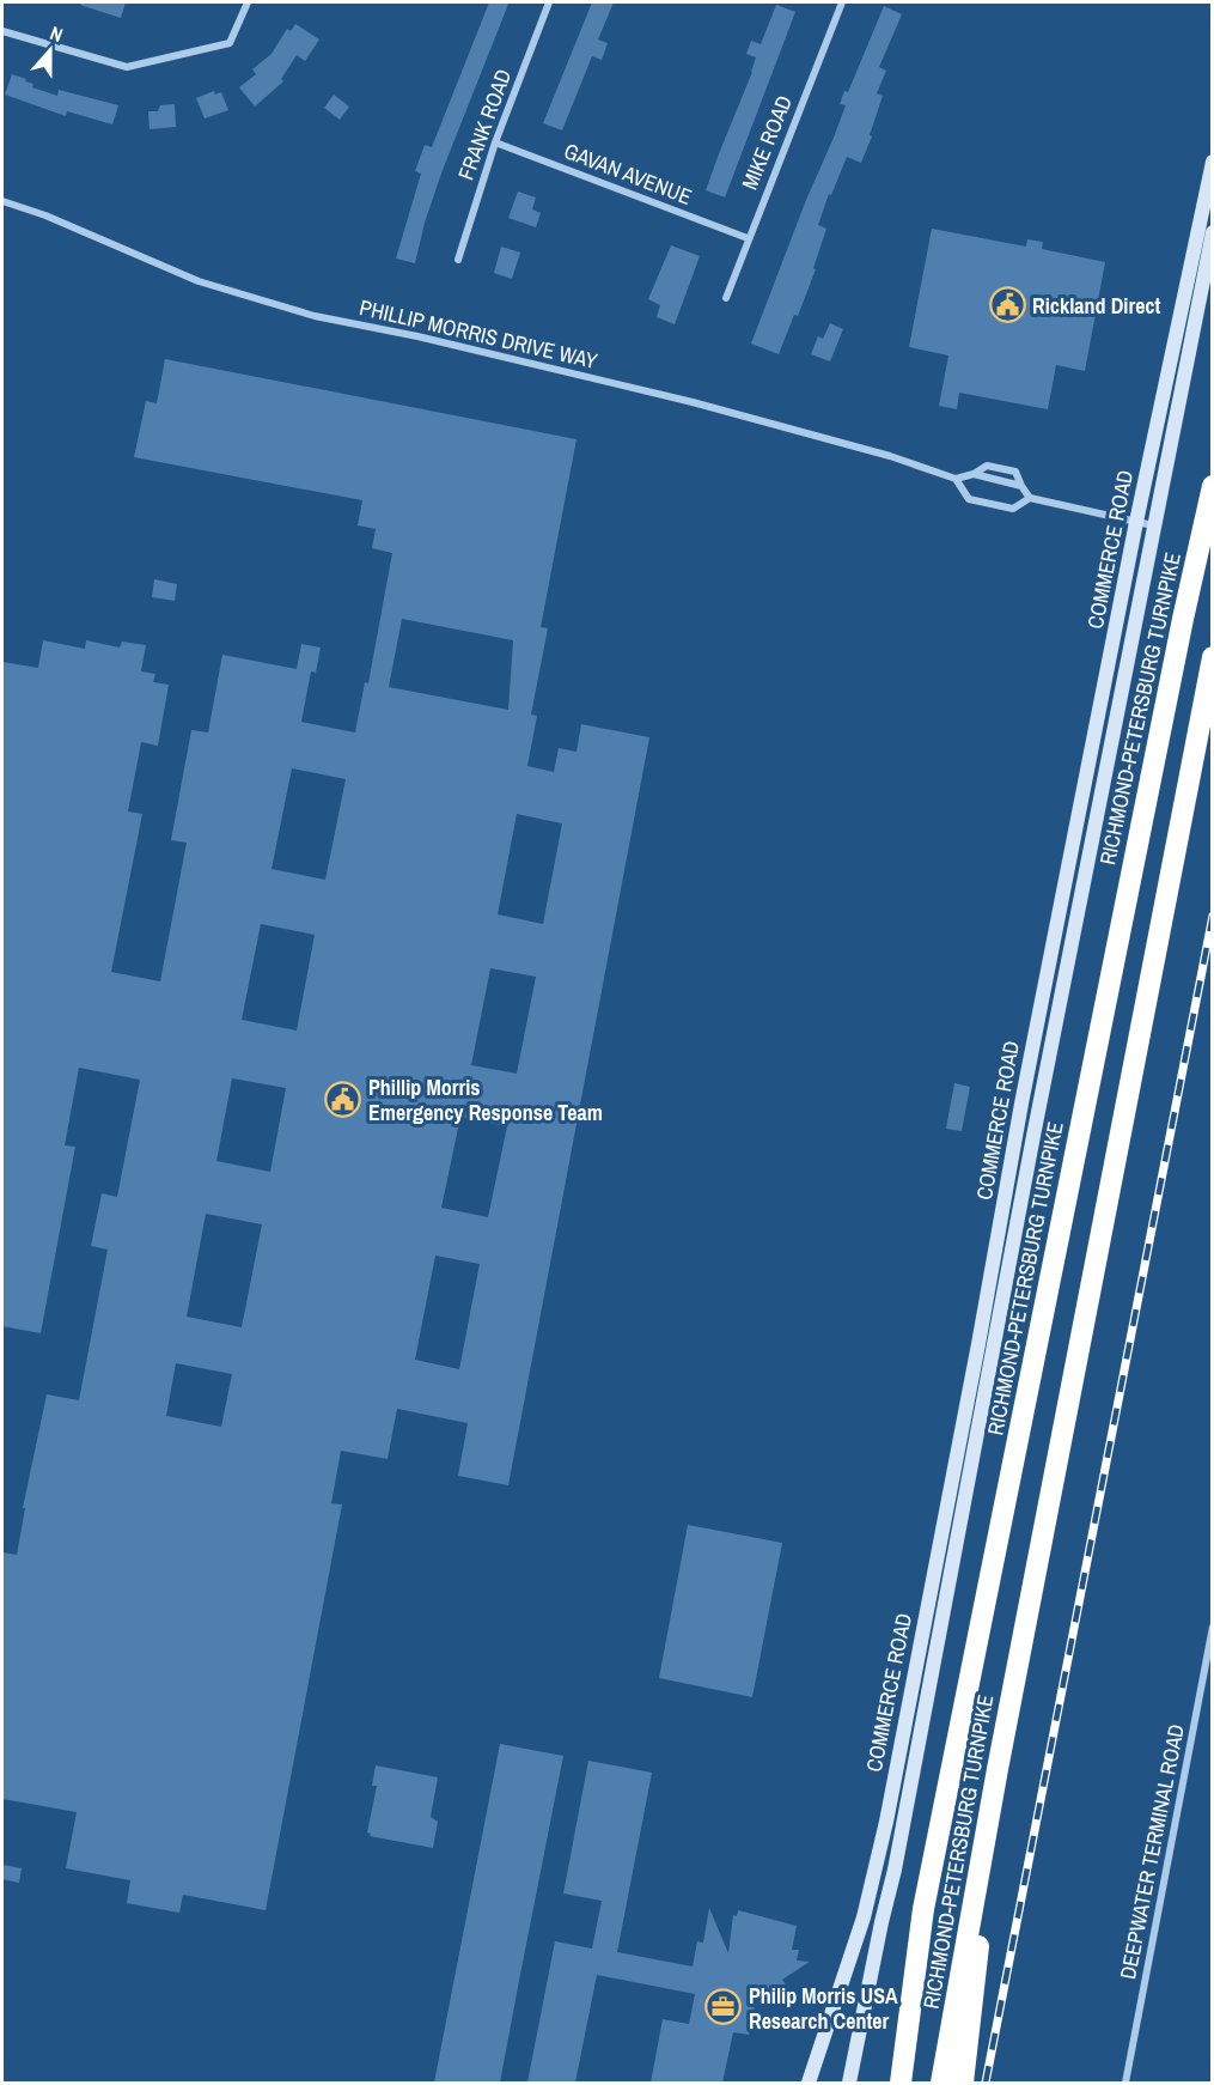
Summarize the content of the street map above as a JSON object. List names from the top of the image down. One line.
{"streets":{"highway":["RICHMOND-PETERSBURG TURNPIKE"],"main road":["COMMERCE ROAD"],"street":["FRANK ROAD","MIKE ROAD","GAVAN AVENUE","PHILLIP MORRIS DRIVE WAY","DEEPWATER TERMINAL ROAD"]},"crossings":[["FRANK ROAD","GAVAN AVENUE"],["MIKE ROAD","GAVAN AVENUE"],["PHILLIP MORRIS DRIVE WAY","COMMERCE ROAD"]],"places":{"public building":["Rickland Direct","Phillip Morris Emergency Response Team"],"office":["Philip Morris USA Research Center"]},"north":"top"}
